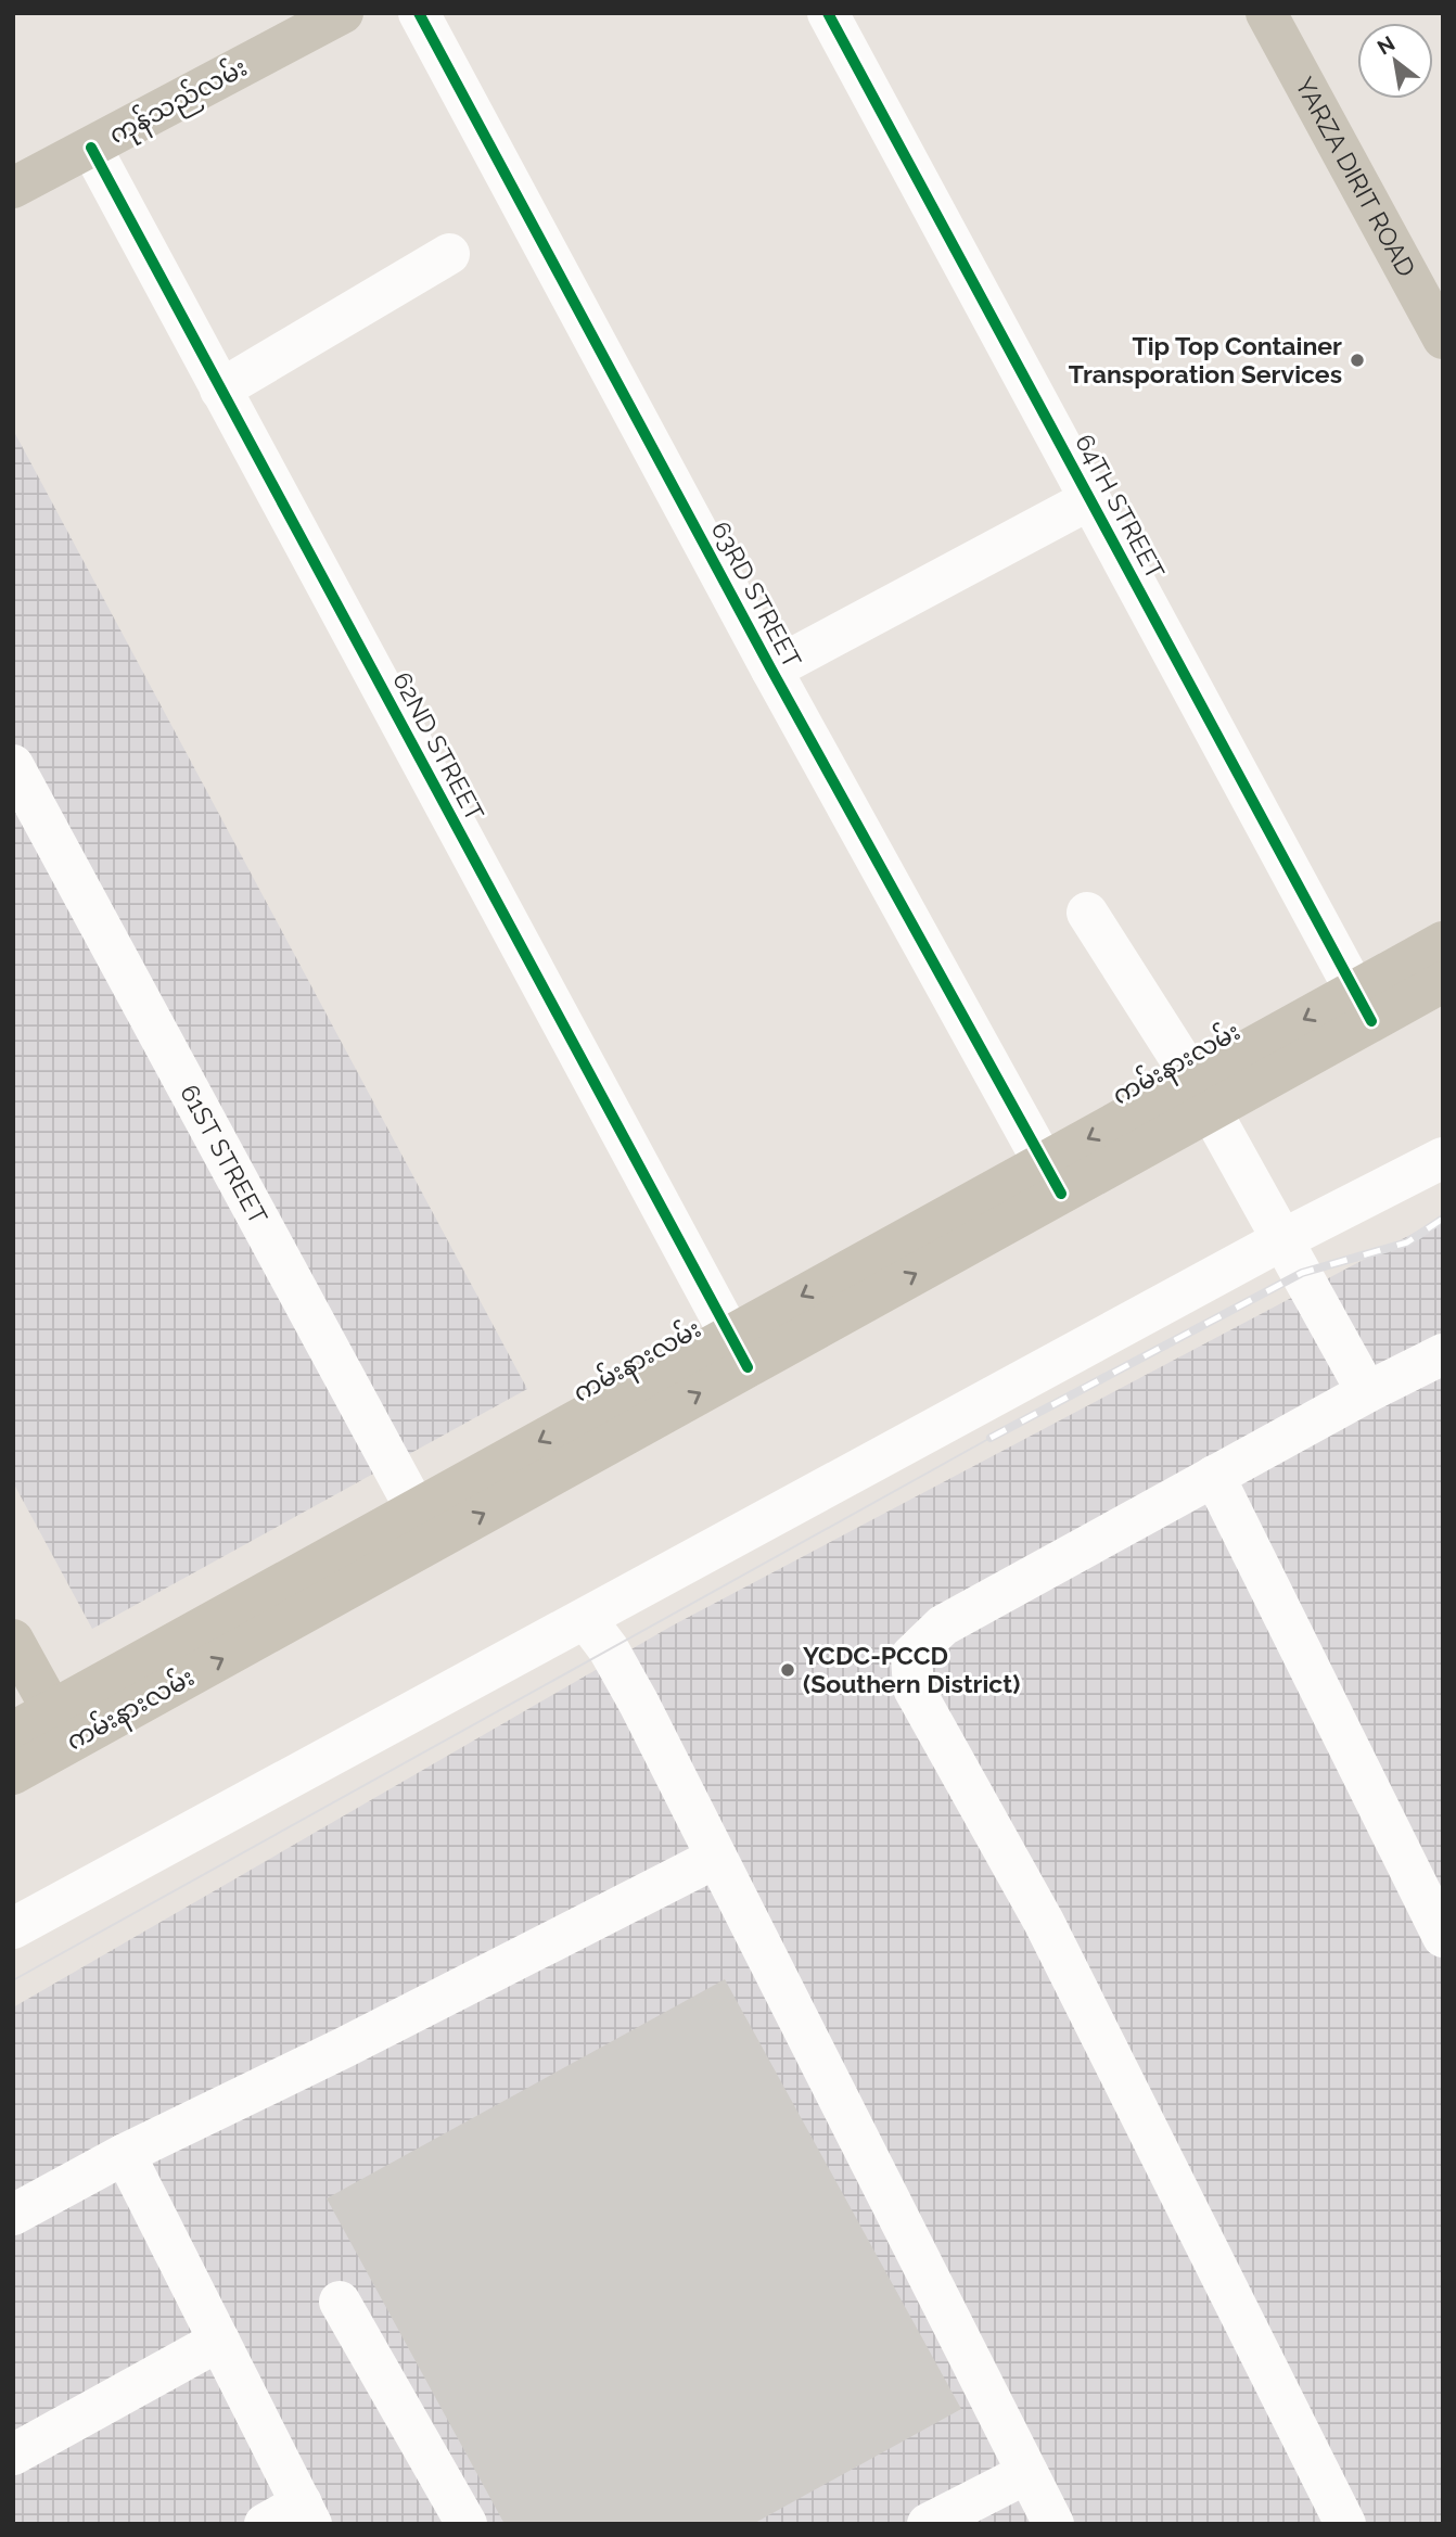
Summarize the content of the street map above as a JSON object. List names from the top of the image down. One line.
{"streets":{"main road":["ကုန်သည်လမ်း","YARZA DIRIT ROAD","ကမ်းနားလမ်း"],"street":["64TH STREET","63RD STREET","62ND STREET","61ST STREET"]},"crossings":[["ကုန်သည်လမ်း","62ND STREET"],["64TH STREET","ကမ်းနားလမ်း"],["63RD STREET","ကမ်းနားလမ်း"],["62ND STREET","ကမ်းနားလမ်း"],["ကမ်းနားလမ်း","61ST STREET"]],"places":["Tip Top Container Transporation Services","YCDC-PCCD (Southern District)"],"north":"top left"}
